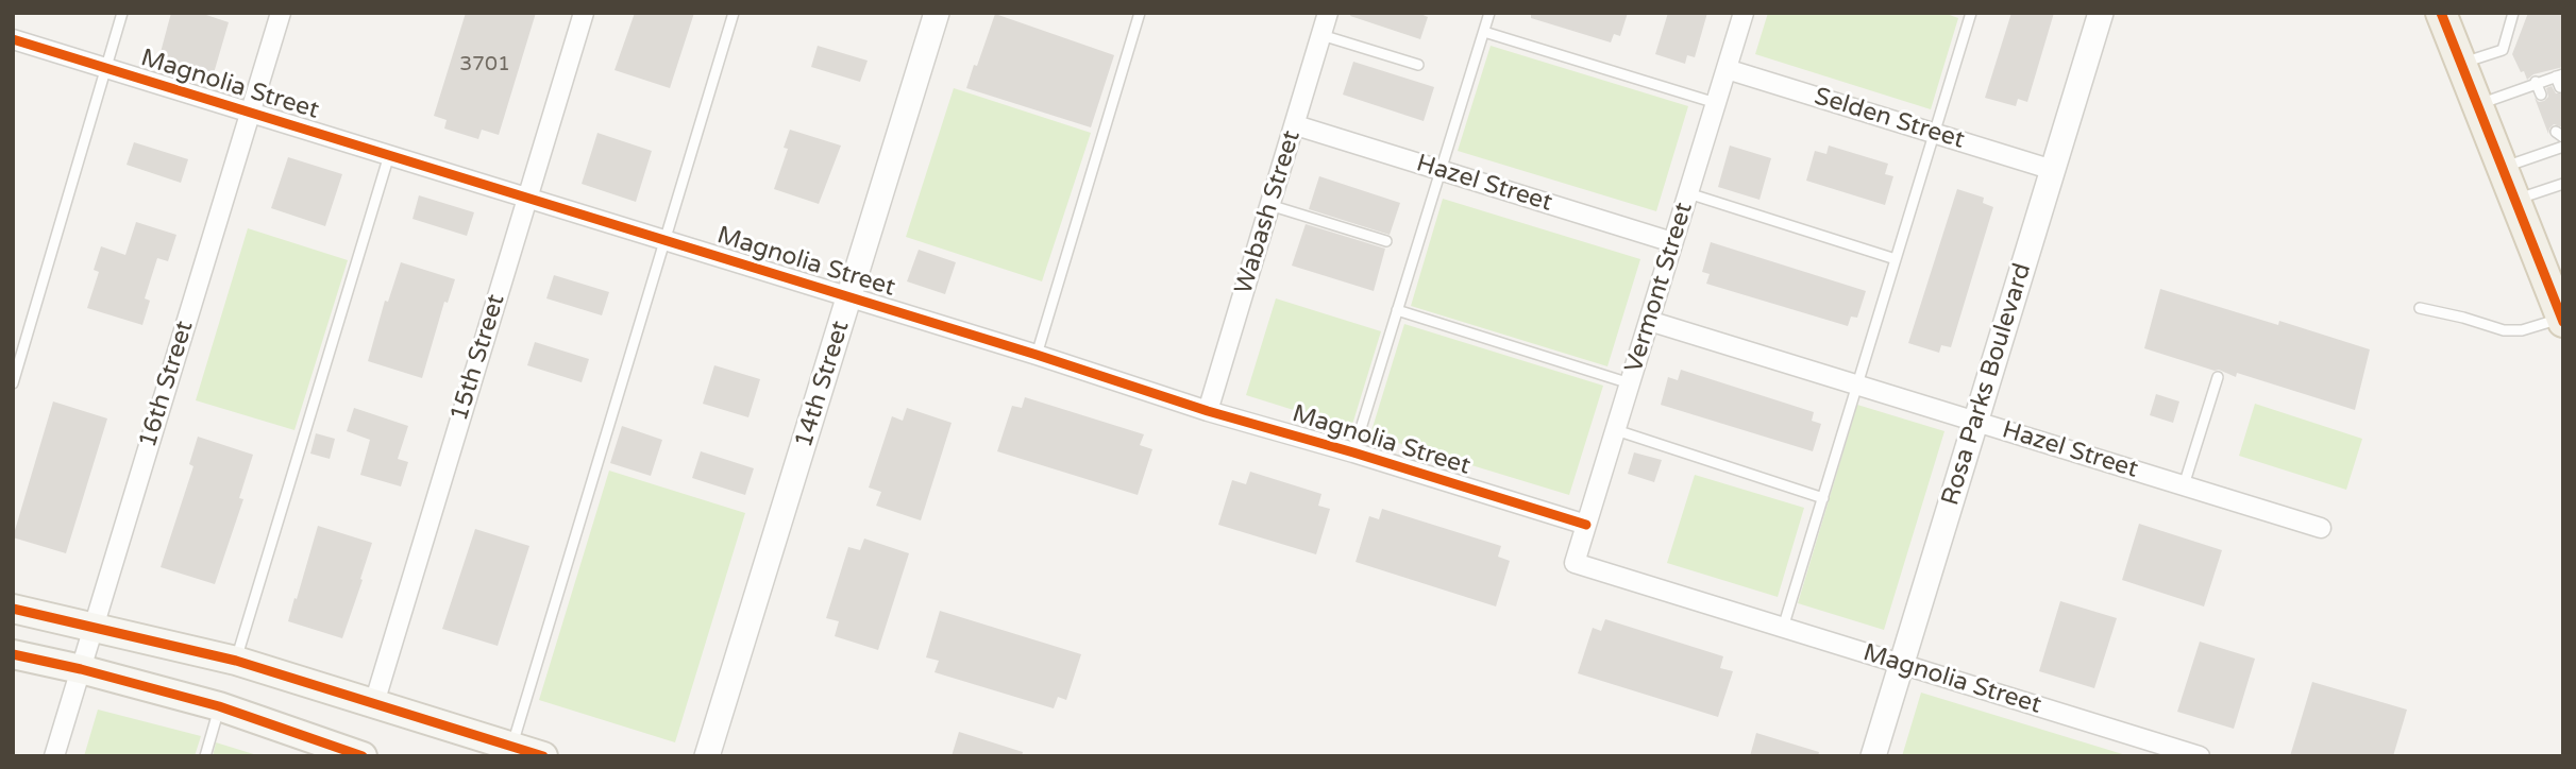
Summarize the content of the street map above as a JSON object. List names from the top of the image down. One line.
{"streets":{"street":["Magnolia Street","Selden Street","Hazel Street","Wabash Street","Vermont Street","15th Street","16th Street","14th Street","Rosa Parks Boulevard"]},"crossings":[["Magnolia Street","Wabash Street"],["Magnolia Street","Vermont Street"],["Magnolia Street","15th Street"],["Magnolia Street","16th Street"],["Magnolia Street","14th Street"],["Magnolia Street","Rosa Parks Boulevard"],["Selden Street","Vermont Street"],["Selden Street","Rosa Parks Boulevard"],["Hazel Street","Wabash Street"],["Hazel Street","Vermont Street"],["Hazel Street","Rosa Parks Boulevard"]],"house_numbers":["3701"]}
